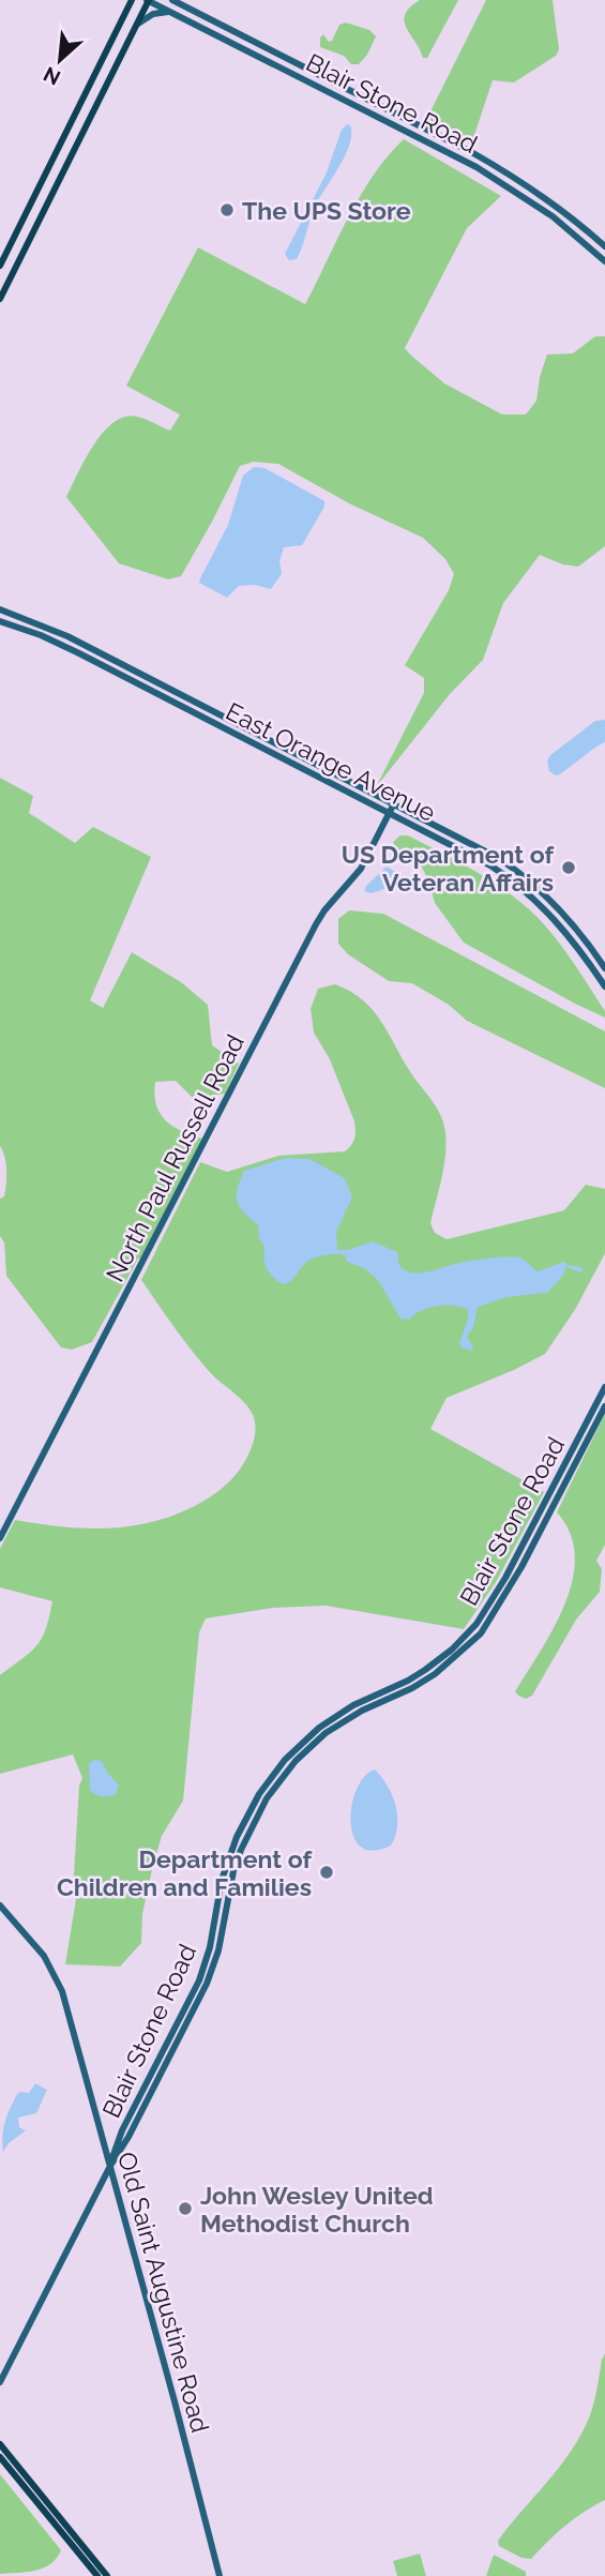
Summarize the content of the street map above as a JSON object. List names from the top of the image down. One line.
{"streets":{"street":["Blair Stone Road","East Orange Avenue","North Paul Russell Road","Old Saint Augustine Road"]},"crossings":[["Blair Stone Road","Old Saint Augustine Road"],["East Orange Avenue","North Paul Russell Road"]],"places":["The UPS Store","US Department of Veteran Affairs","Department of Children and Families","John Wesley United Methodist Church"],"north":"bottom left"}
